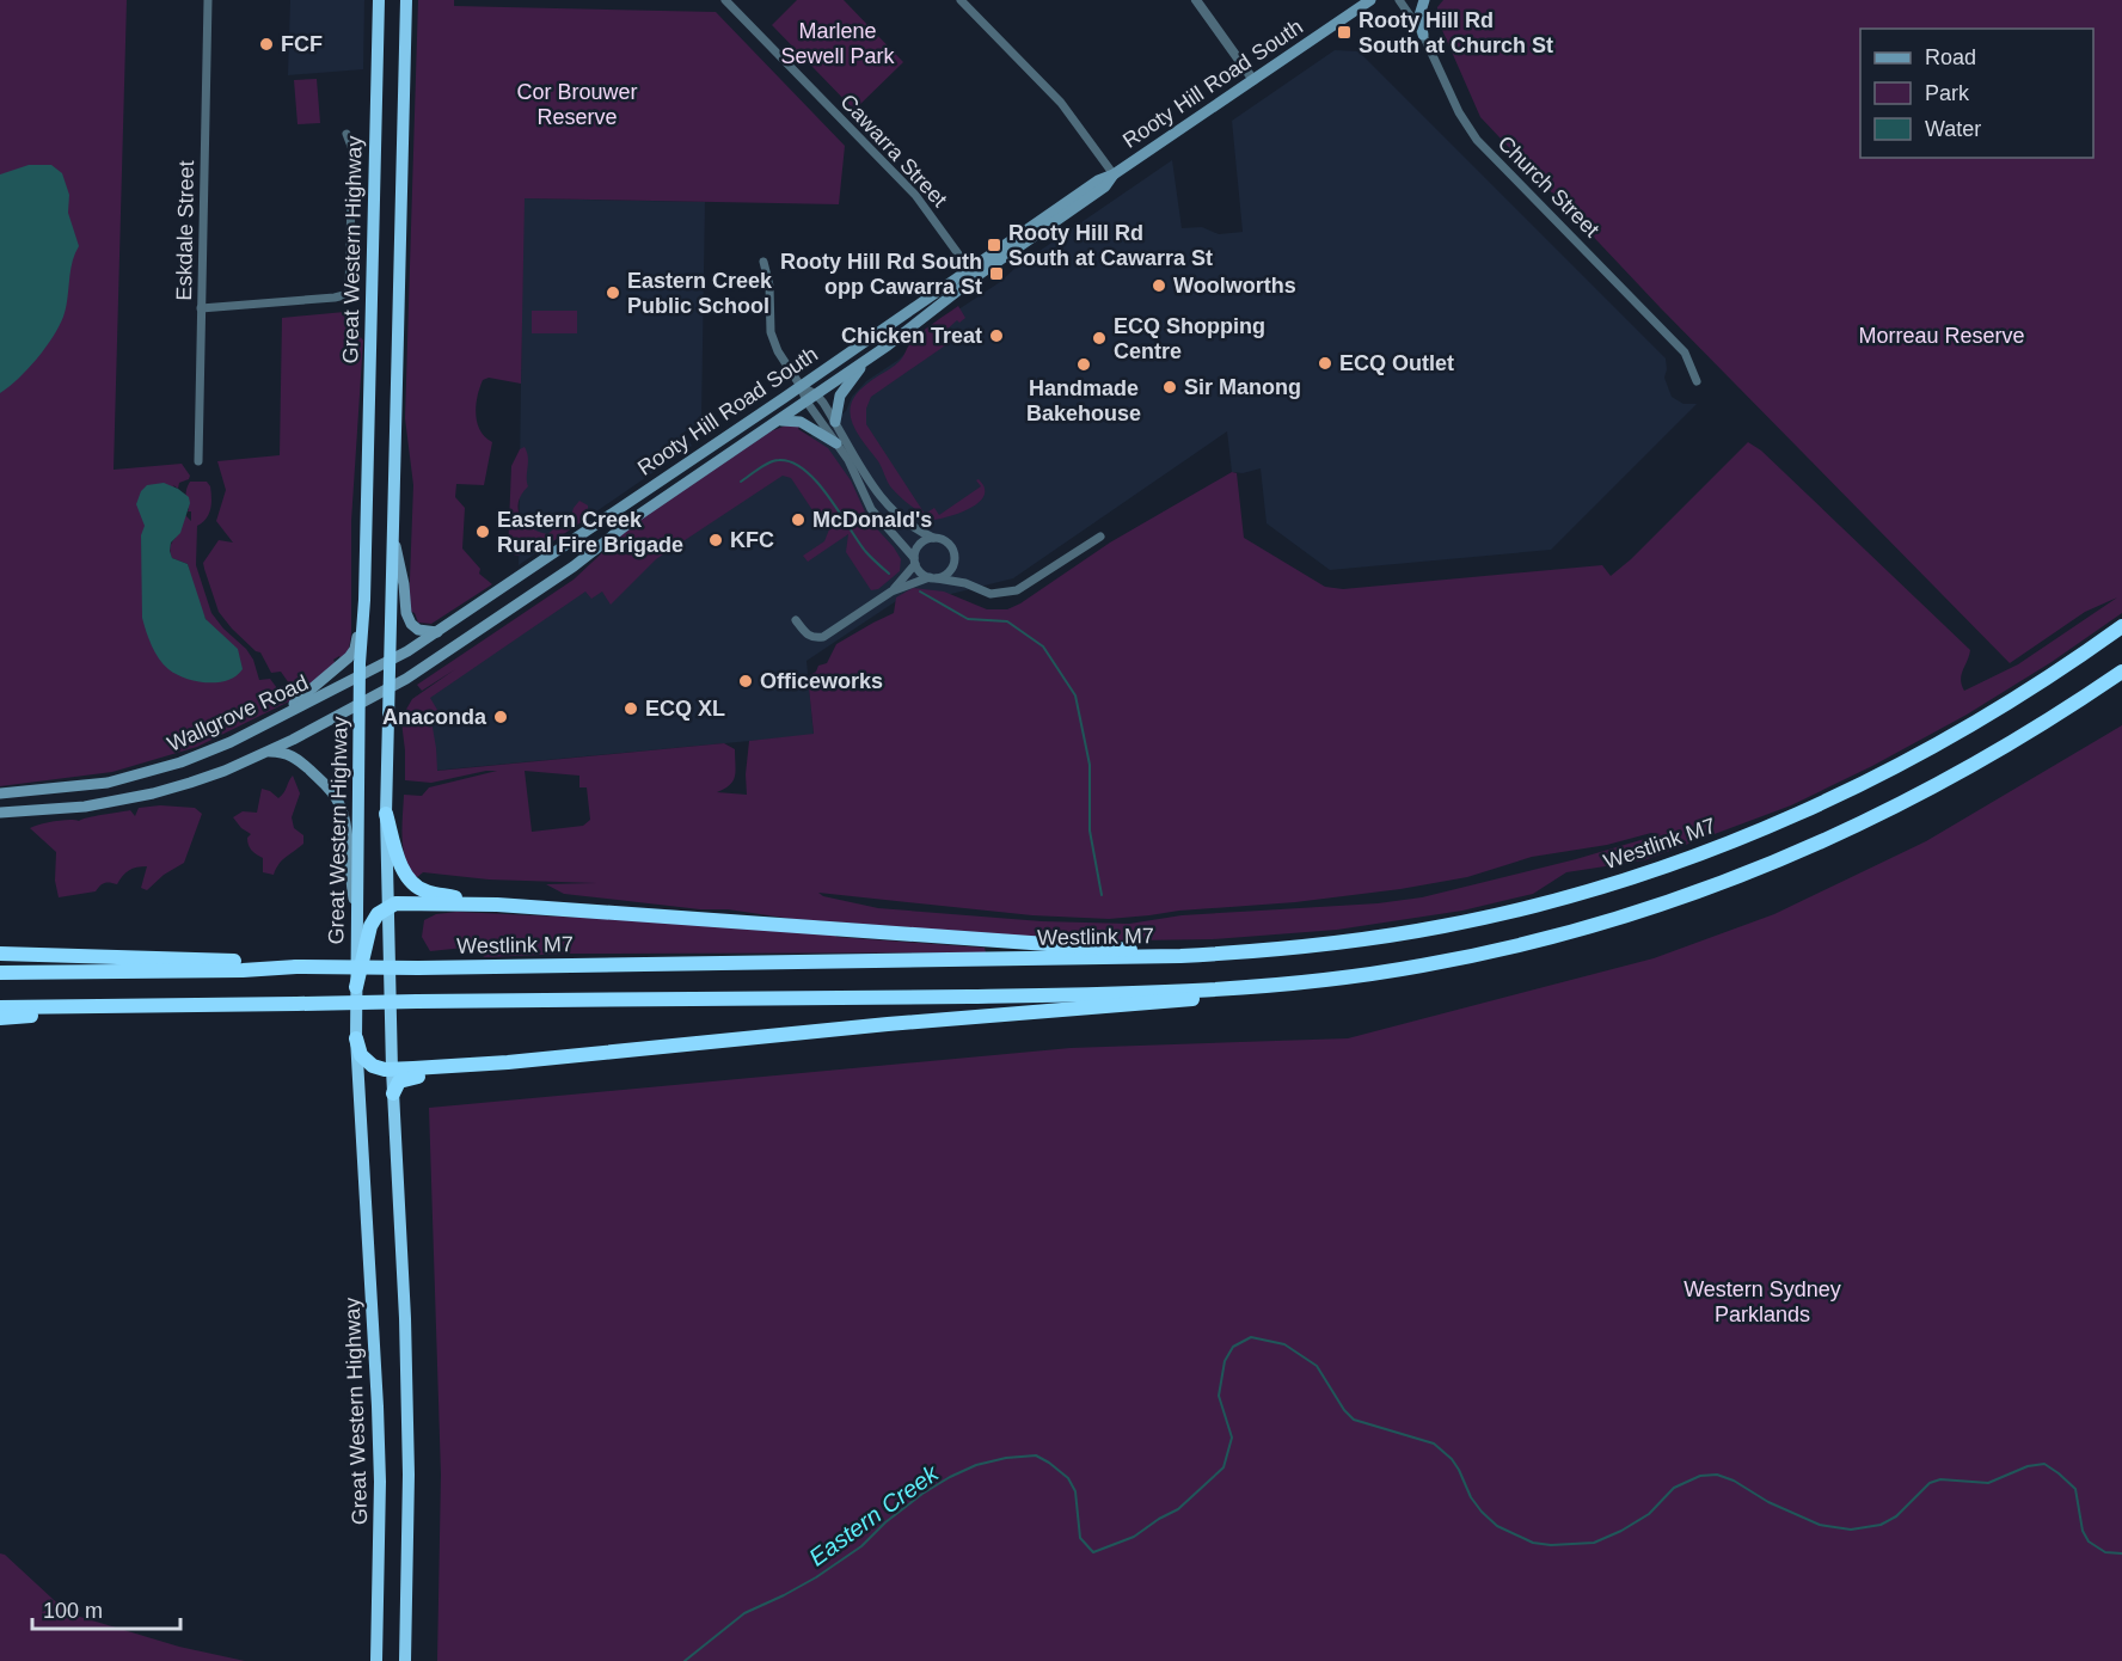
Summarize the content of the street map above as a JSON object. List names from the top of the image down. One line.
{"streets":{"highway":["Great Western Highway","Westlink M7"],"main road":["Rooty Hill Road South","Wallgrove Road"],"street":["Cawarra Street","Church Street","Eskdale Street"]},"crossings":[["Rooty Hill Road South","Cawarra Street"],["Rooty Hill Road South","Great Western Highway"],["Rooty Hill Road South","Wallgrove Road"],["Great Western Highway","Wallgrove Road"]],"water":["Eastern Creek"],"parks":["Marlene Sewell Park","Cor Brouwer Reserve","Morreau Reserve","Western Sydney Parklands"],"places":{"transit":["Rooty Hill Rd South at Church St","Rooty Hill Rd South at Cawarra St","Rooty Hill Rd South opp Cawarra St"],"other":["FCF","Woolworths","Eastern Creek Public School","Chicken Treat","ECQ Shopping Centre","ECQ Outlet","Handmade Bakehouse","Sir Manong","McDonald's","Eastern Creek Rural Fire Brigade","KFC","Officeworks","ECQ XL","Anaconda"]},"legend":["Road","Park","Water"],"scale_bar":"100 m"}
